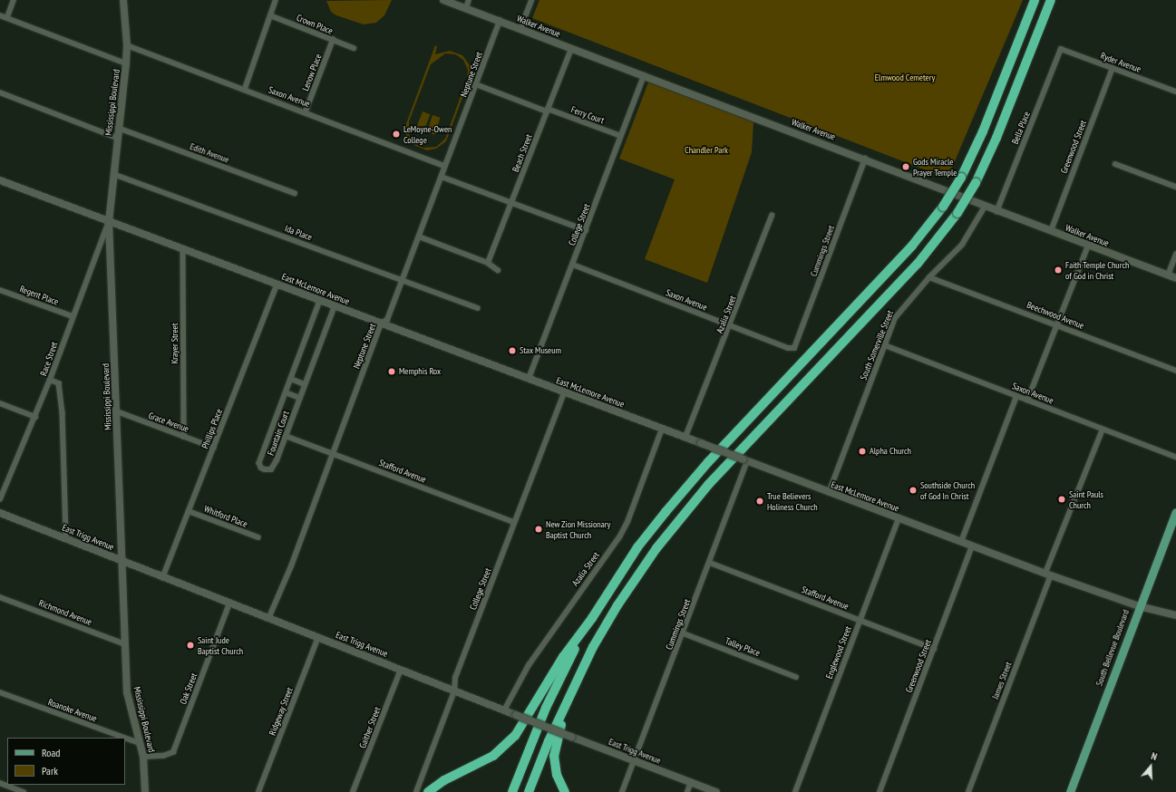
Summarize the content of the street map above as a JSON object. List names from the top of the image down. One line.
{"streets":{"main road":["Walker Avenue","Mississippi Boulevard","East McLemore Avenue","East Trigg Avenue","South Bellevue Boulevard"],"street":["Crown Place","Ryder Avenue","Lenow Place","Neptune Street","Saxon Avenue","Ferry Court","Bella Place","Greenwood Street","Edith Avenue","Beach Street","College Street","Ida Place","Cummings Street","Regent Place","Azalia Street","Beechwood Avenue","Krayer Street","South Somerville Street","Race Street","Grace Avenue","Phillips Place","Fountain Court","Stafford Avenue","Whitford Place","Richmond Avenue","Talley Place","Englewood Street","James Street","Oak Street","Roanoke Avenue","Ridgeway Street","Gaither Street"]},"crossings":[["Crown Place","Lenow Place"],["Walker Avenue","Neptune Street"],["Walker Avenue","Bella Place"],["Walker Avenue","Greenwood Street"],["Walker Avenue","Beach Street"],["Walker Avenue","College Street"],["Walker Avenue","Cummings Street"],["Walker Avenue","South Somerville Street"],["Ryder Avenue","Bella Place"],["Ryder Avenue","Greenwood Street"],["Lenow Place","Saxon Avenue"],["Neptune Street","Saxon Avenue"],["Neptune Street","Ferry Court"],["Neptune Street","Ida Place"],["Neptune Street","East McLemore Avenue"],["Neptune Street","Stafford Avenue"],["Neptune Street","East Trigg Avenue"],["Saxon Avenue","Mississippi Boulevard"],["Saxon Avenue","College Street"],["Saxon Avenue","Cummings Street"],["Saxon Avenue","Azalia Street"],["Saxon Avenue","South Somerville Street"],["Saxon Avenue","James Street"],["Mississippi Boulevard","Edith Avenue"],["Mississippi Boulevard","Ida Place"],["Mississippi Boulevard","East McLemore Avenue"],["Mississippi Boulevard","Race Street"],["Mississippi Boulevard","Grace Avenue"],["Mississippi Boulevard","East Trigg Avenue"],["Mississippi Boulevard","Richmond Avenue"],["Mississippi Boulevard","Oak Street"],["Mississippi Boulevard","Roanoke Avenue"],["Ferry Court","Beach Street"],["Ferry Court","College Street"],["Greenwood Street","East McLemore Avenue"],["Greenwood Street","Stafford Avenue"],["College Street","East McLemore Avenue"],["College Street","Stafford Avenue"],["College Street","East Trigg Avenue"],["Cummings Street","East McLemore Avenue"],["Cummings Street","Stafford Avenue"],["Cummings Street","East Trigg Avenue"],["Cummings Street","Talley Place"],["East McLemore Avenue","Azalia Street"],["East McLemore Avenue","Krayer Street"],["East McLemore Avenue","South Somerville Street"],["East McLemore Avenue","Race Street"],["East McLemore Avenue","Phillips Place"],["East McLemore Avenue","Fountain Court"],["East McLemore Avenue","South Bellevue Boulevard"],["East McLemore Avenue","Englewood Street"],["East McLemore Avenue","James Street"],["Regent Place","Race Street"],["Azalia Street","East Trigg Avenue"],["Beechwood Avenue","South Somerville Street"],["Krayer Street","Grace Avenue"],["Grace Avenue","Phillips Place"],["Phillips Place","Whitford Place"],["Phillips Place","East Trigg Avenue"],["Fountain Court","Stafford Avenue"],["Stafford Avenue","Englewood Street"],["East Trigg Avenue","Oak Street"],["East Trigg Avenue","Ridgeway Street"],["East Trigg Avenue","Gaither Street"]],"parks":["Elmwood Cemetery","Chandler Park"],"places":["LeMoyne-Owen College","Gods Miracle Prayer Temple","Faith Temple Church of God in Christ","Stax Museum","Memphis Rox","Alpha Church","Southside Church of God In Christ","Saint Pauls Church","True Believers Holiness Church","New Zion Missionary Baptist Church","Saint Jude Baptist Church"],"legend":["Road","Park"],"north":"top"}
